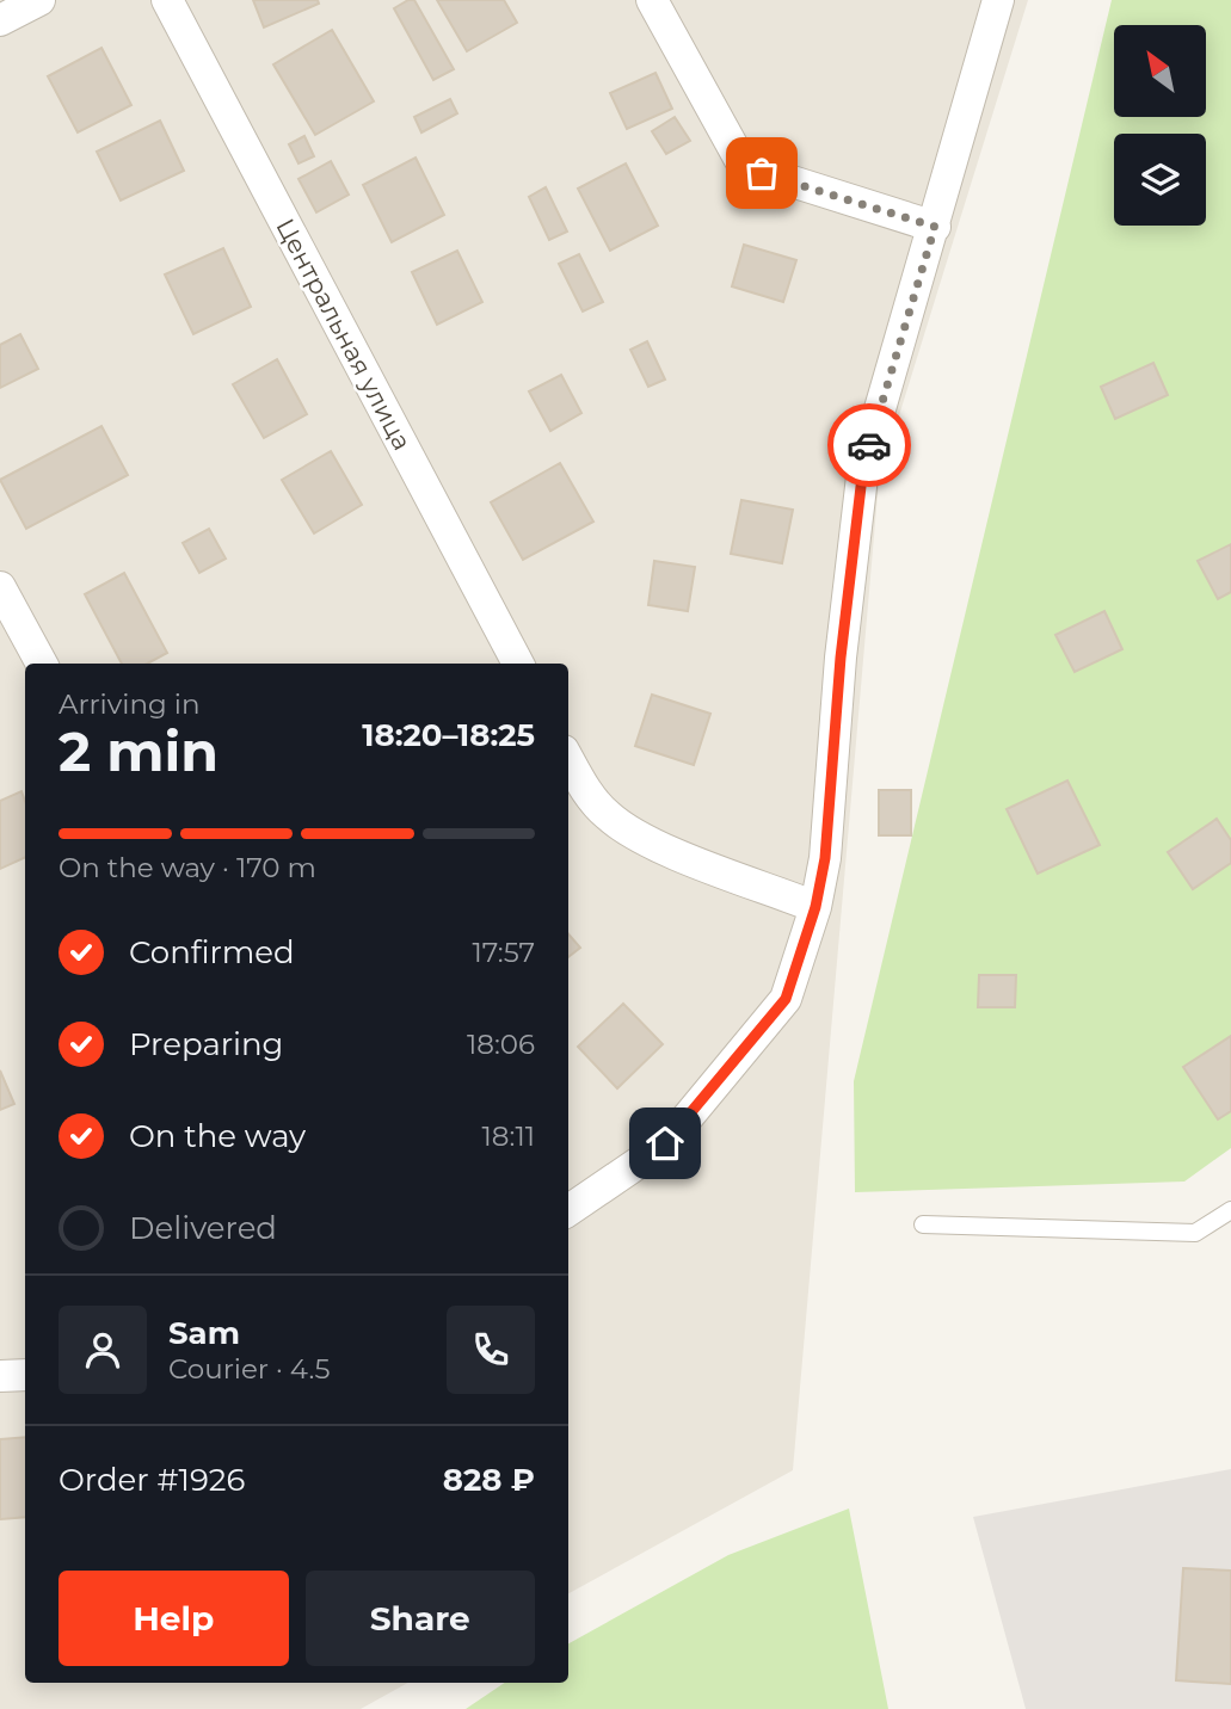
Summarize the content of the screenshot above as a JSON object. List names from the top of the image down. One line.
{"streets":{"street":["Центральная улица"]},"north":"top left","page":{"heading":["2 min","Arriving in","18:20–18:25"],"panel":["Sam","Courier · 4.5","Order #1926","828 ₽"],"bar":"On the way · 170 m","list":[["Confirmed","17:57"],["Preparing","18:06"],["On the way","18:11"],"Delivered"],"buttons":["Help","Share"]}}
